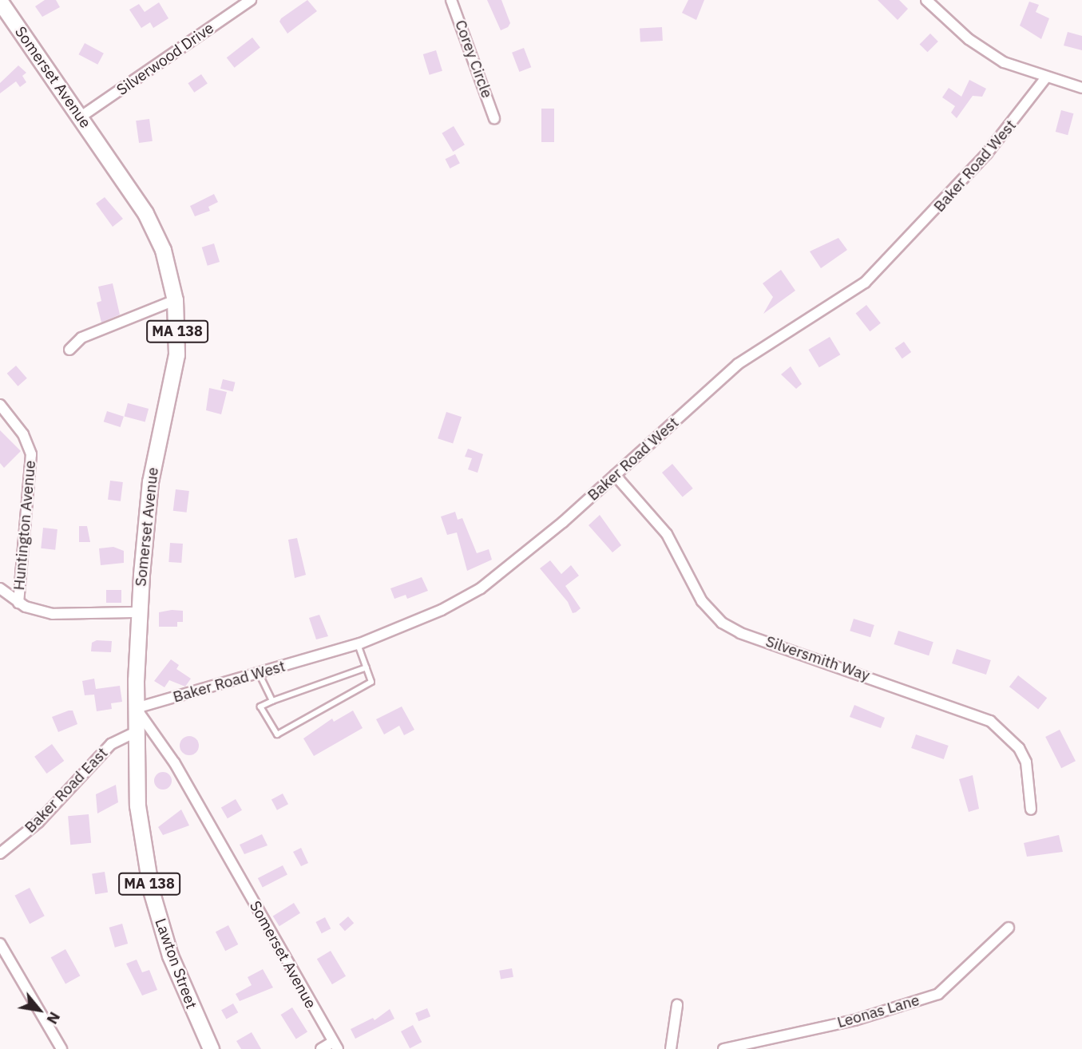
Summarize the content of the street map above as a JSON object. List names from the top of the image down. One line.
{"streets":{"main road":["Somerset Avenue","MA 138","Lawton Street"],"street":["Silverwood Drive","Corey Circle","Baker Road West","Huntington Avenue","Silversmith Way","Baker Road East","Leonas Lane"]},"crossings":[["Silverwood Drive","Somerset Avenue"],["Somerset Avenue","Baker Road West"],["Somerset Avenue","Lawton Street"],["Baker Road West","Silversmith Way"],["Baker Road West","Lawton Street"],["Baker Road East","Lawton Street"]],"north":"bottom right"}
